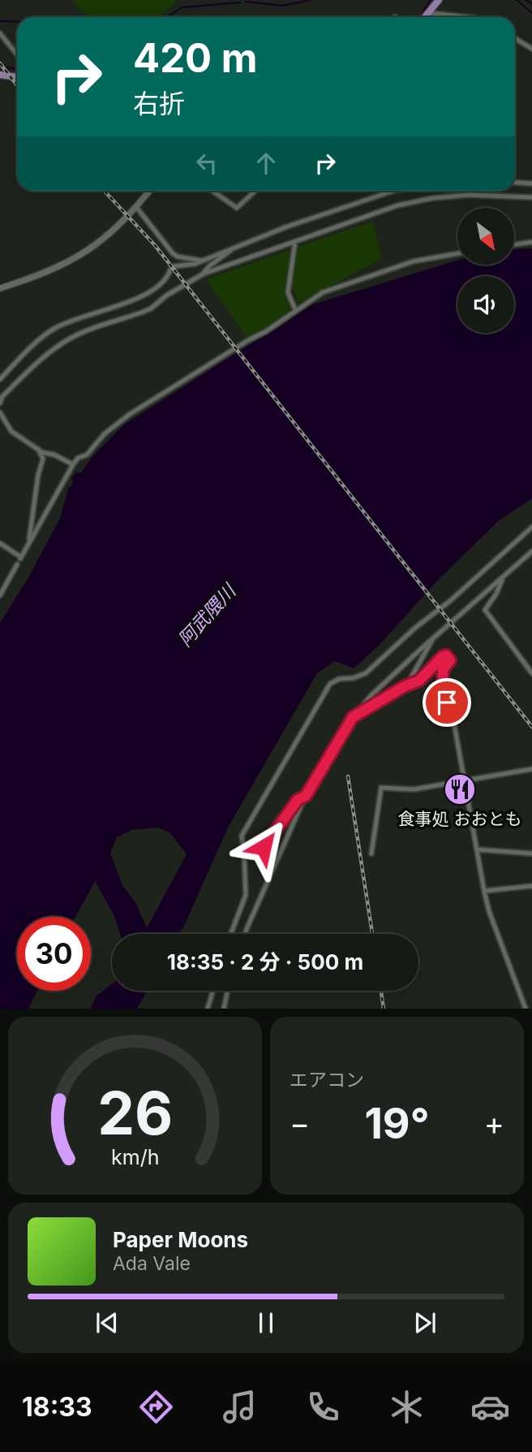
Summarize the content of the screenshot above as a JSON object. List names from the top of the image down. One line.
{"water":["阿武隈川"],"places":{"restaurant":["食事処 おおとも"]},"north":"bottom right","page":{"turn":["420 m","右折"],"limit":"30","trip":"18:35 · 2 分 · 500 m","tile":"エアコン","heat":["−","19°","+"],"song":["Paper Moons","Ada Vale"],"tabs":"18:33","gauge":["26","km/h"]}}
